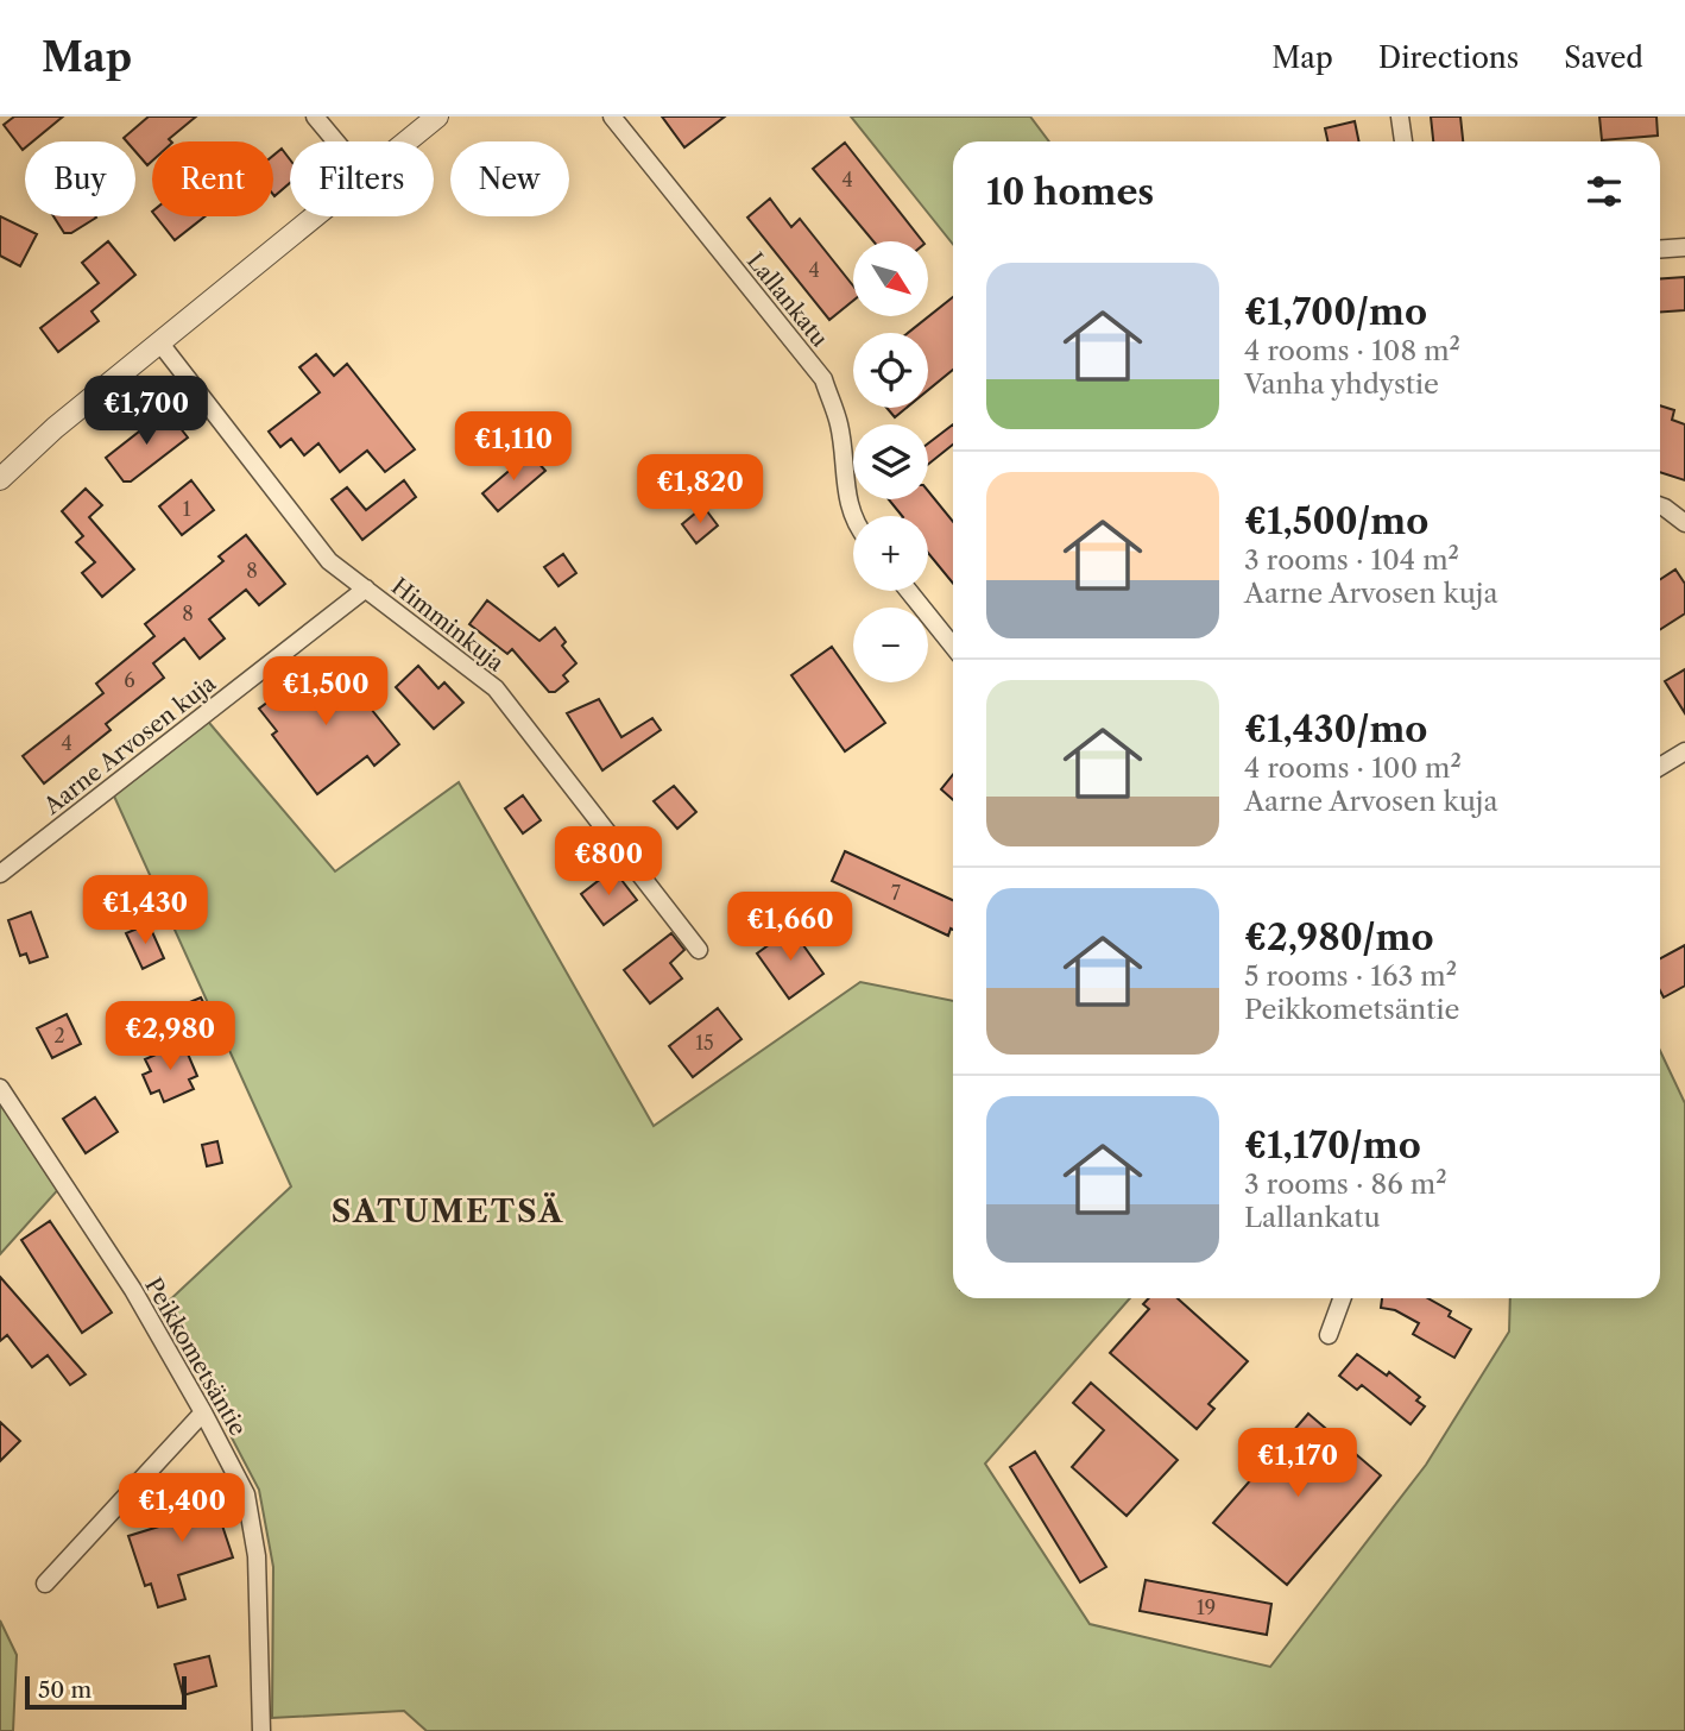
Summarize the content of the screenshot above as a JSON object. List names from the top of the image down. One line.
{"streets":{"street":["Lallankatu","Himminkuja","Aarne Arvosen kuja","Peikkometsäntie"]},"crossings":[["Himminkuja","Aarne Arvosen kuja"]],"districts":["SATUMETSÄ"],"house_numbers":["4","4","1","8","8","6","4","7","2","15","19"],"scale_bar":"50 m","north":"bottom right","page":{"header":"Map","nav":["Map","Directions","Saved"],"chip":["Buy","Rent","Filters","New"],"heading":"10 homes","map_buttons":["+","−"],"list":[{"name":"€1,700/mo","note":"4 rooms · 108 m² · Vanha yhdystie"},{"name":"€1,500/mo","note":"3 rooms · 104 m² · Aarne Arvosen kuja"},{"name":"€1,430/mo","note":"4 rooms · 100 m² · Aarne Arvosen kuja"},{"name":"€2,980/mo","note":"5 rooms · 163 m² · Peikkometsäntie"},{"name":"€1,170/mo","note":"3 rooms · 86 m² · Lallankatu"}],"price":["€1,700","€1,110","€1,820","€1,500","€800","€1,430","€1,660","€2,980","€1,170","€1,400"],"scale":"50 m"}}
